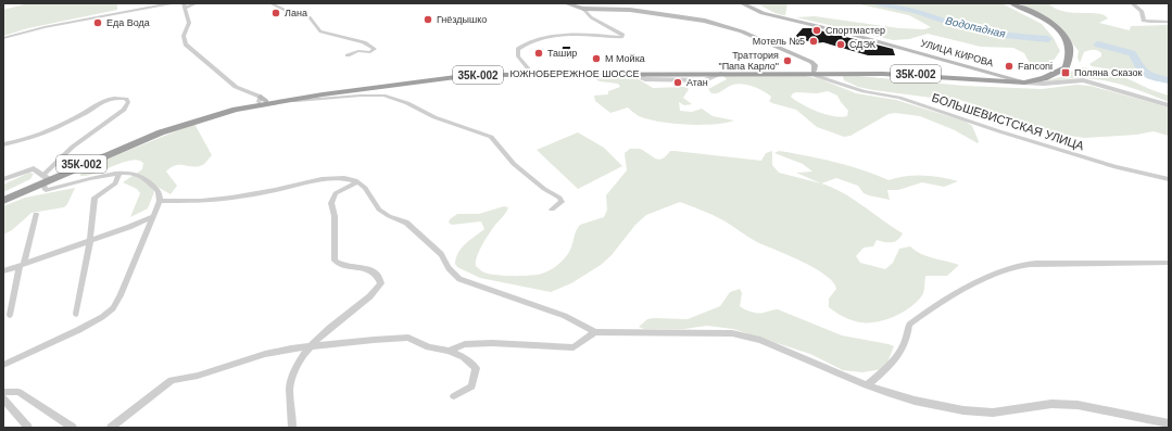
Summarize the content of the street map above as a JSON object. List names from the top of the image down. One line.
{"streets":{"highway":["ЮЖНОБЕРЕЖНОЕ ШОССЕ","35К-002"],"main road":["УЛИЦА КИРОВА","БОЛЬШЕВИСТСКАЯ УЛИЦА"]},"crossings":[["УЛИЦА КИРОВА","ЮЖНОБЕРЕЖНОЕ ШОССЕ"],["ЮЖНОБЕРЕЖНОЕ ШОССЕ","БОЛЬШЕВИСТСКАЯ УЛИЦА"]],"water":["Водопадная"],"places":{"other":["Лана","Гнёздышко","Еда Вода","Спортмастер","Мотель №5","СДЭК","Ташир","М Мойка","Траттория \"Папа Карло\"","Fanconi","Атан"],"transit":["Поляна Сказок"]}}
